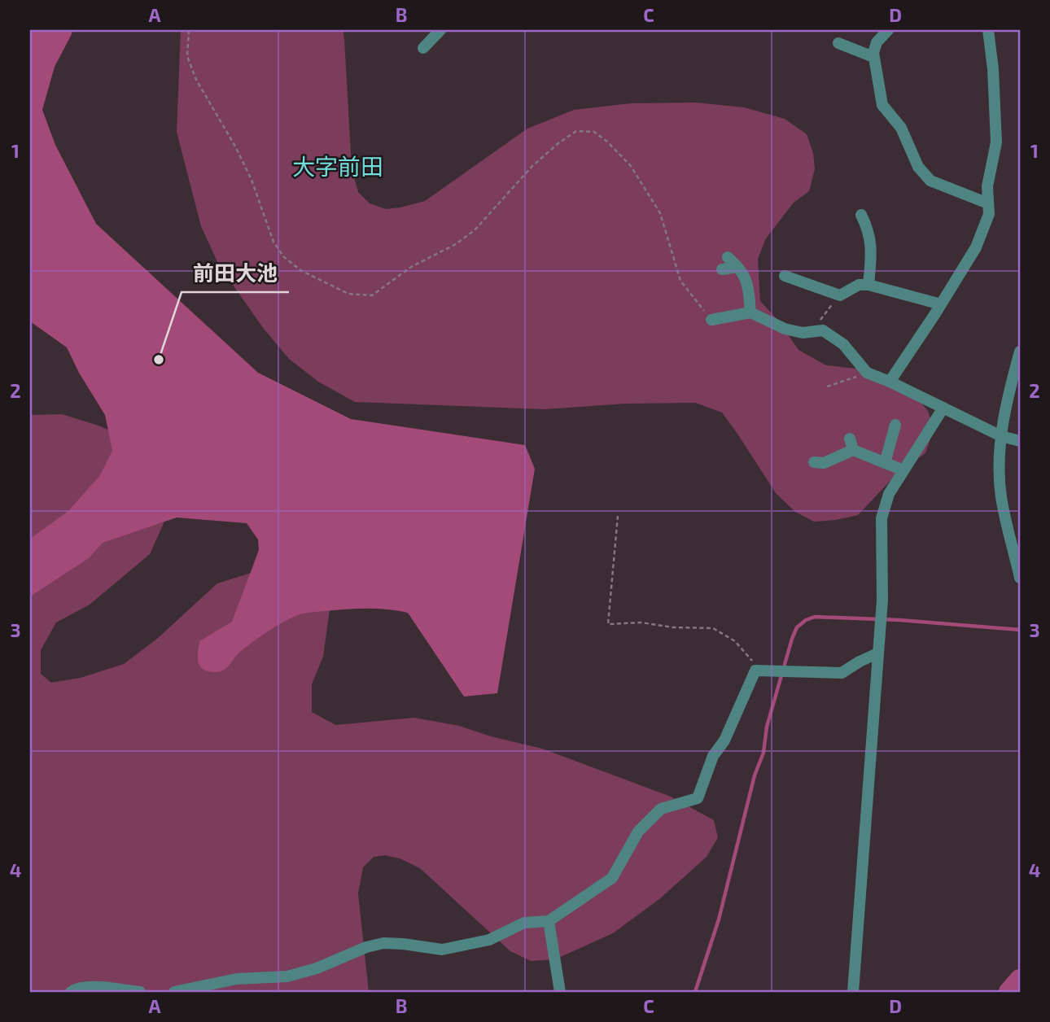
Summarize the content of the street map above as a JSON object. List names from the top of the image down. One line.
{"districts":["大字前田"],"places":["前田大池"],"grid":{"columns":["A","B","C","D"],"rows":["1","2","3","4"]}}
